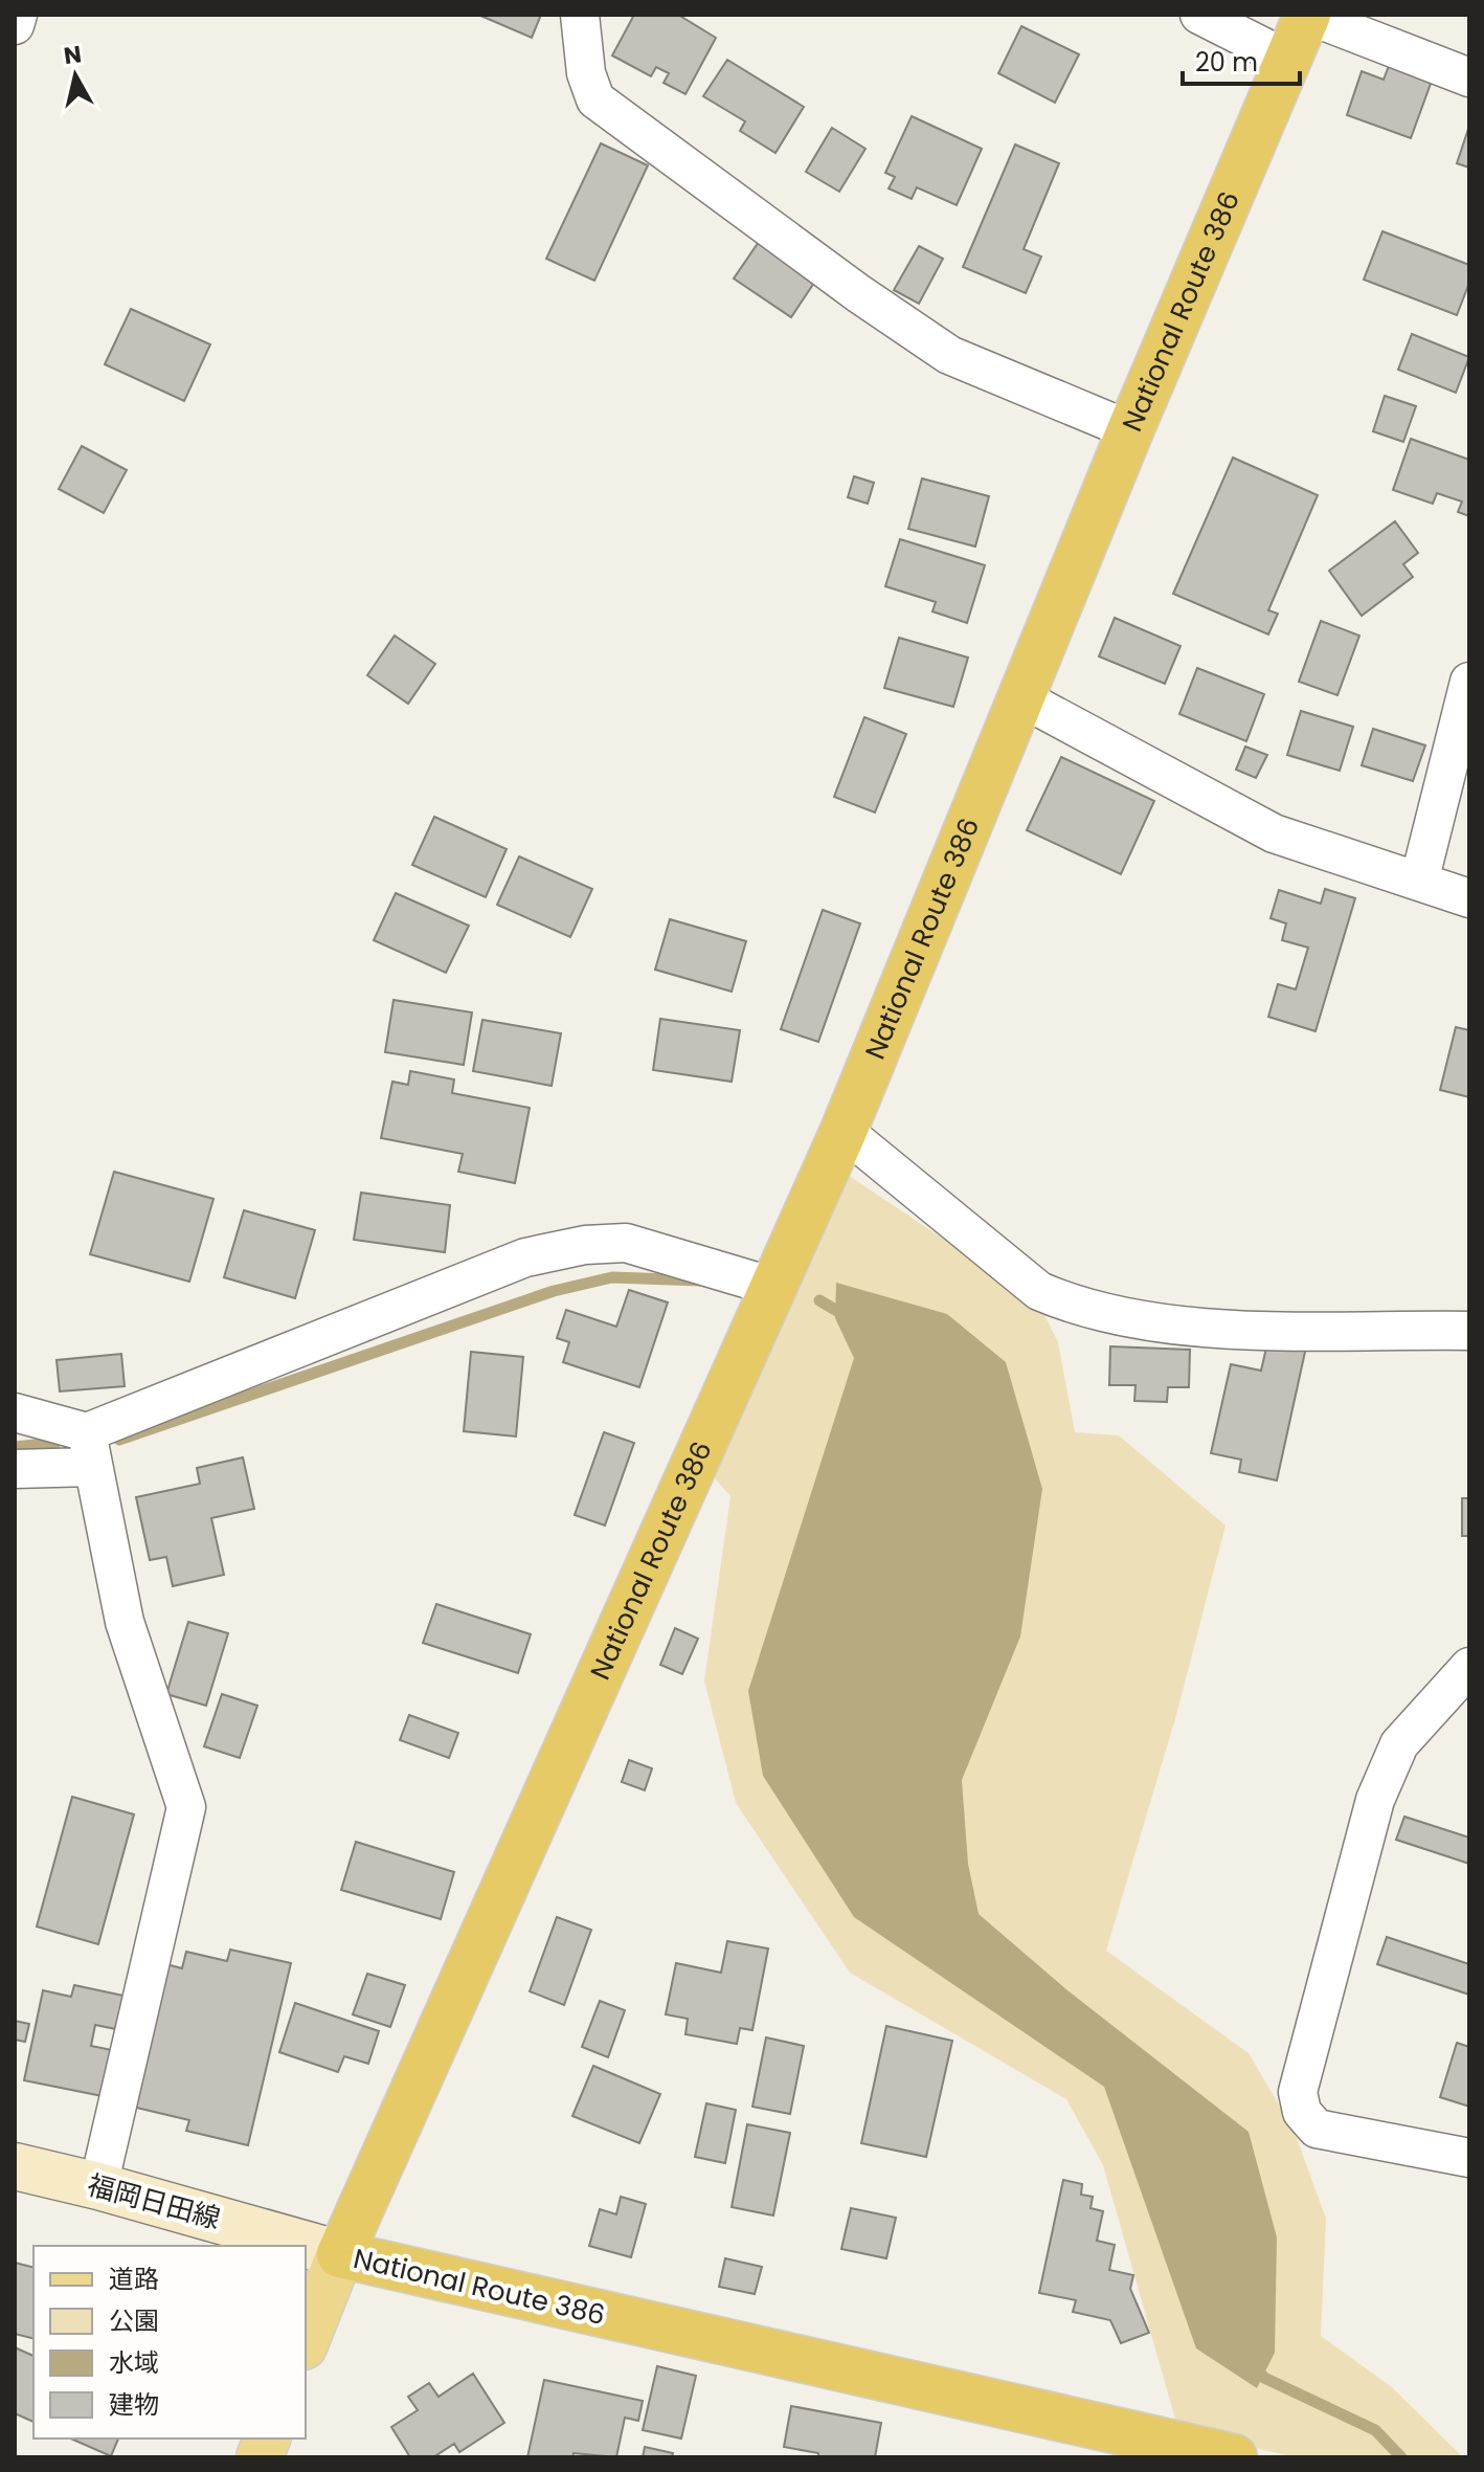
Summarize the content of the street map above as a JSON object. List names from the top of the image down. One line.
{"streets":{"highway":["National Route 386"],"main road":["福岡日田線"]},"crossings":[["National Route 386","福岡日田線"]],"legend":["道路","公園","水域","建物"],"scale_bar":"20 m","north":"top"}
